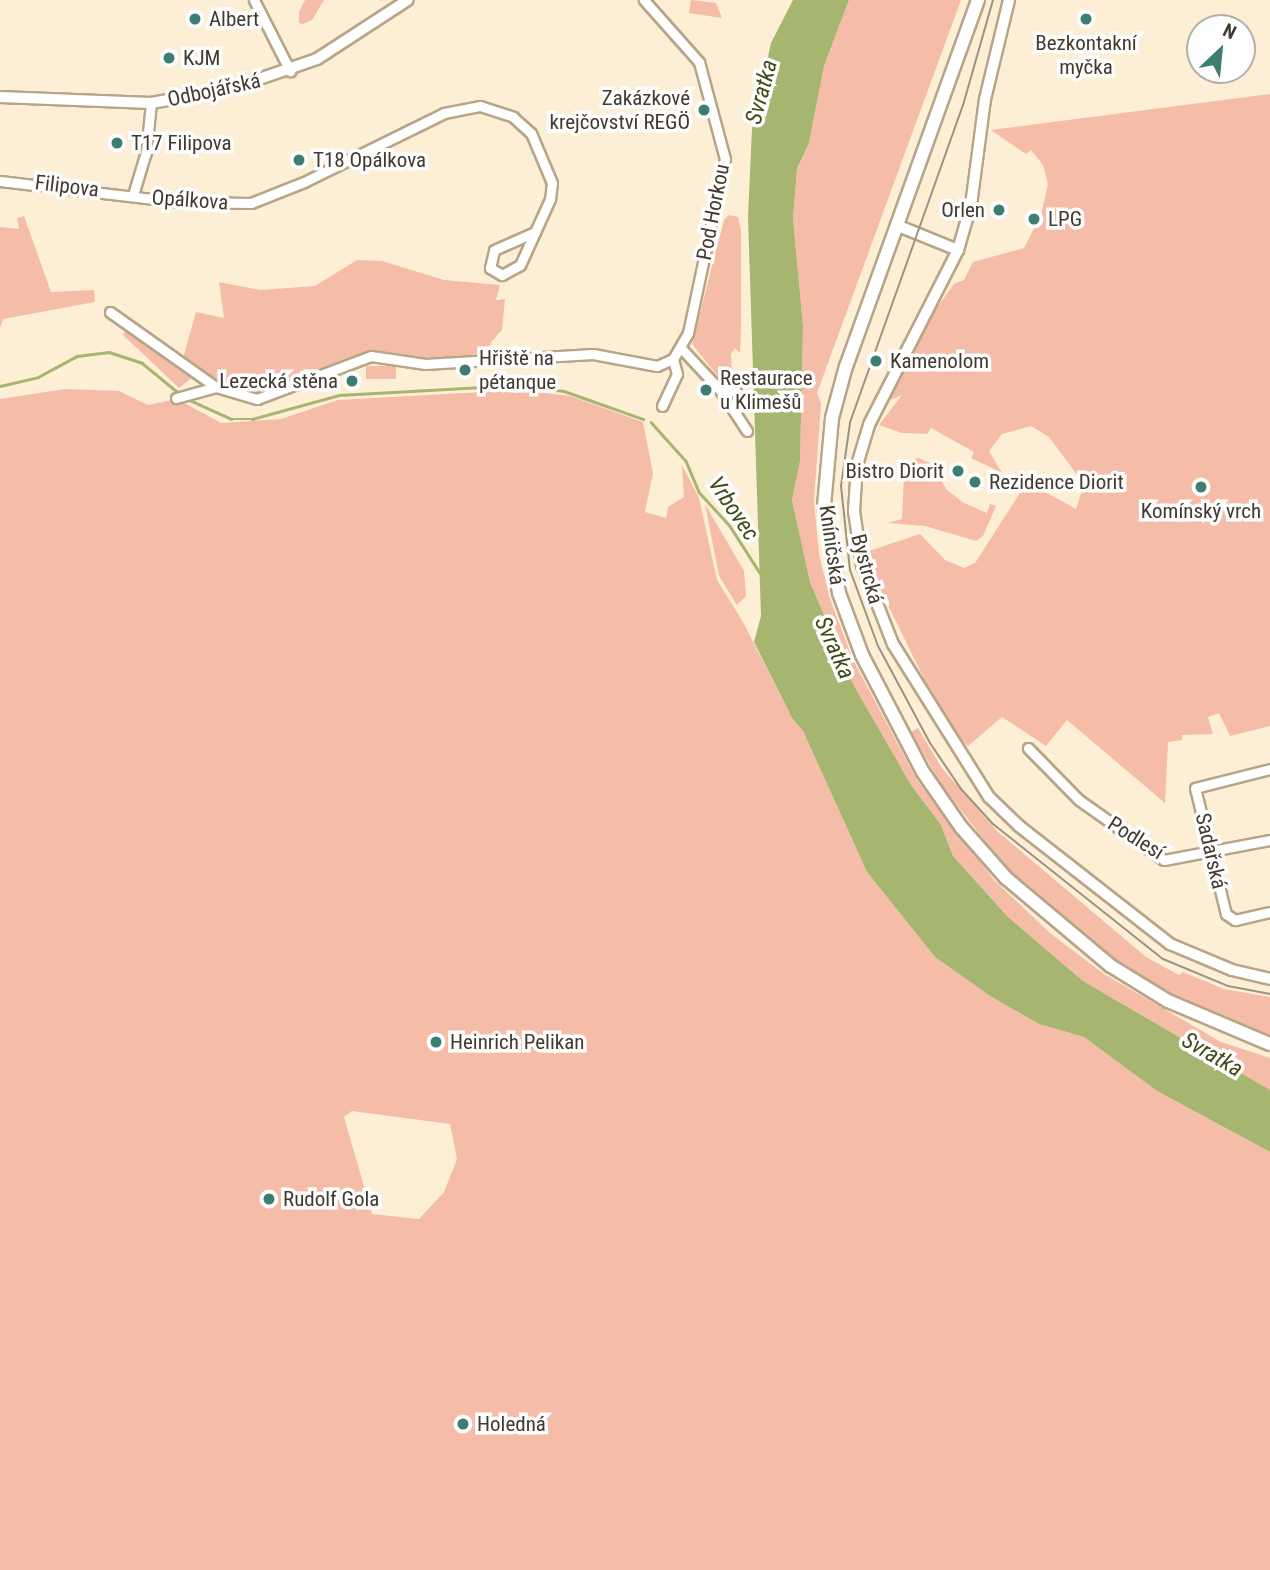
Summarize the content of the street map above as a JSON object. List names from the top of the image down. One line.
{"streets":{"main road":["Kníničská"],"street":["Odbojářská","Filipova","Opálkova","Pod Horkou","Bystrcká","Podlesí","Sadařská"]},"crossings":[["Filipova","Opálkova"],["Podlesí","Sadařská"]],"water":["Svratka","Vrbovec"],"places":["Albert","Bezkontakní myčka","KJM","Zakázkové krejčovství REGÖ","T17 Filipova","T18 Opálkova","Orlen","LPG","Kamenolom","Hřiště na pétanque","Lezecká stěna","Restaurace u Klimešů","Bistro Diorit","Rezidence Diorit","Komínský vrch","Heinrich Pelikan","Rudolf Gola","Holedná"],"north":"top right"}
